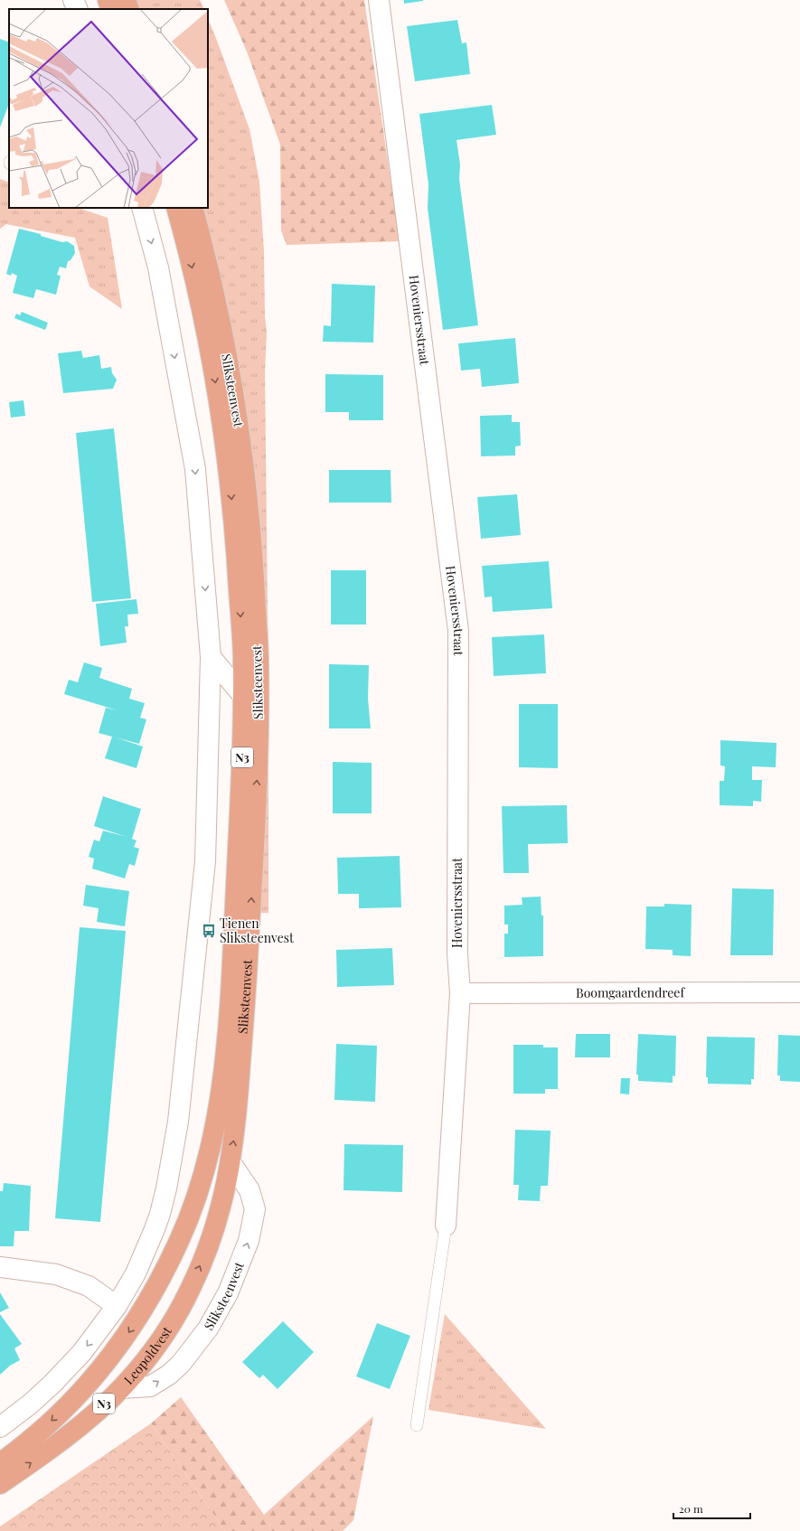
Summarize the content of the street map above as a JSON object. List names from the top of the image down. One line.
{"streets":{"main road":["Sliksteenvest","N3","Leopoldvest"],"street":["Hoveniersstraat","Boomgaardendreef"]},"crossings":[["Hoveniersstraat","Boomgaardendreef"],["Sliksteenvest","Leopoldvest"]],"one_way":["Leopoldvest"],"places":{"bus stop":["Tienen Sliksteenvest"]},"scale_bar":"20 m"}
